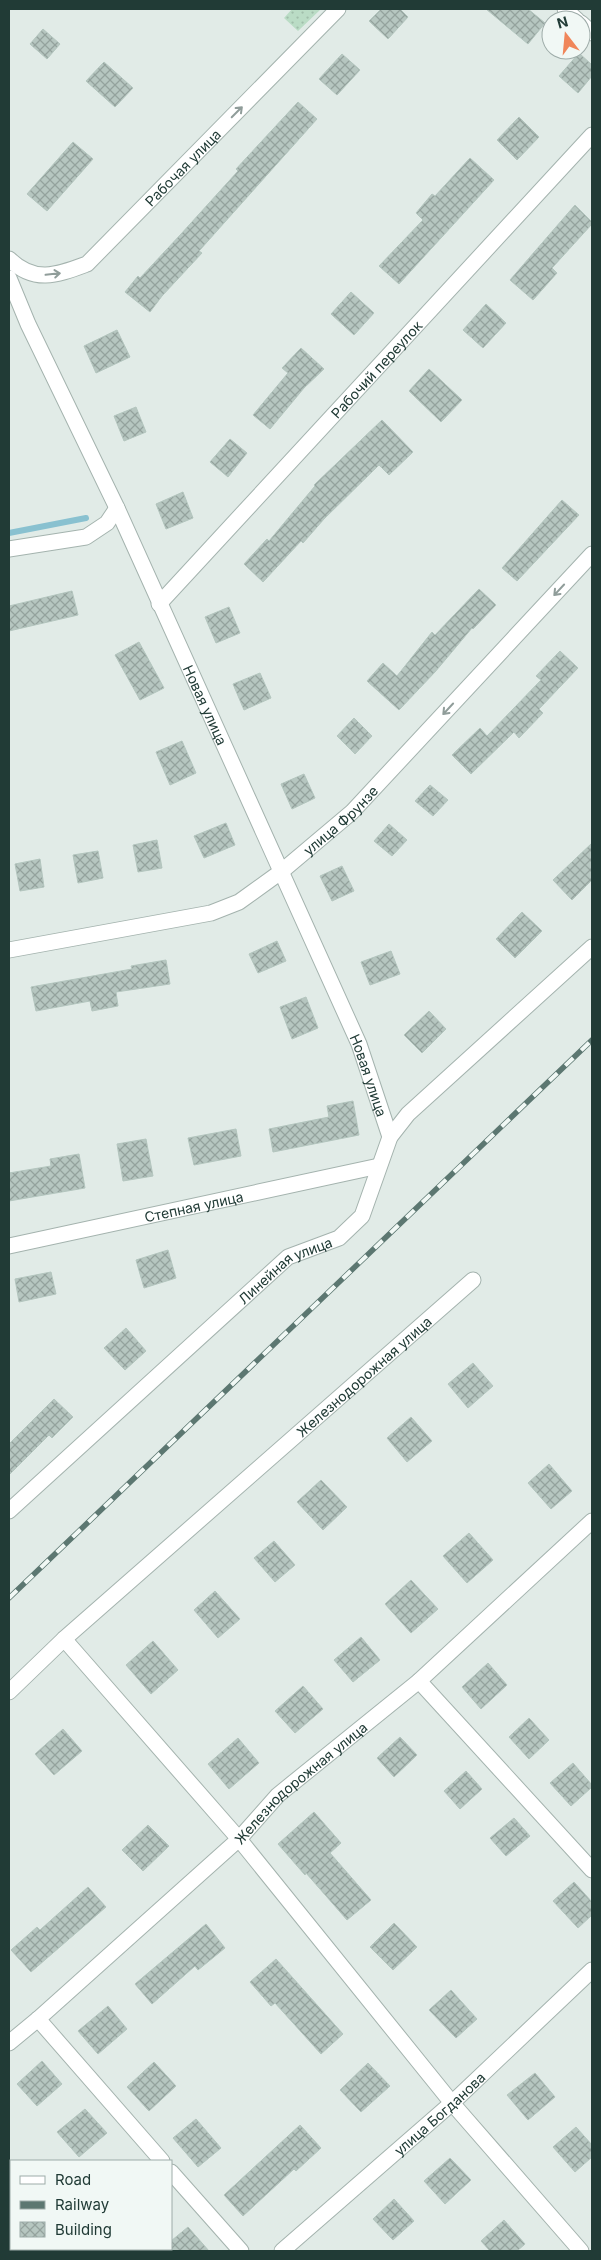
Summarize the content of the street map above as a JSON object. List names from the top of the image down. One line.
{"streets":{"street":["Рабочая улица","Рабочий переулок","Новая улица","улица Фрунзе","Степная улица","Линейная улица","Железнодорожная улица","улица Богданова"]},"crossings":[["Рабочий переулок","Новая улица"],["Новая улица","улица Фрунзе"],["Новая улица","Линейная улица"],["Степная улица","Линейная улица"]],"one_way":["Рабочая улица","улица Фрунзе"],"legend":["Road","Railway","Building"],"north":"top"}
